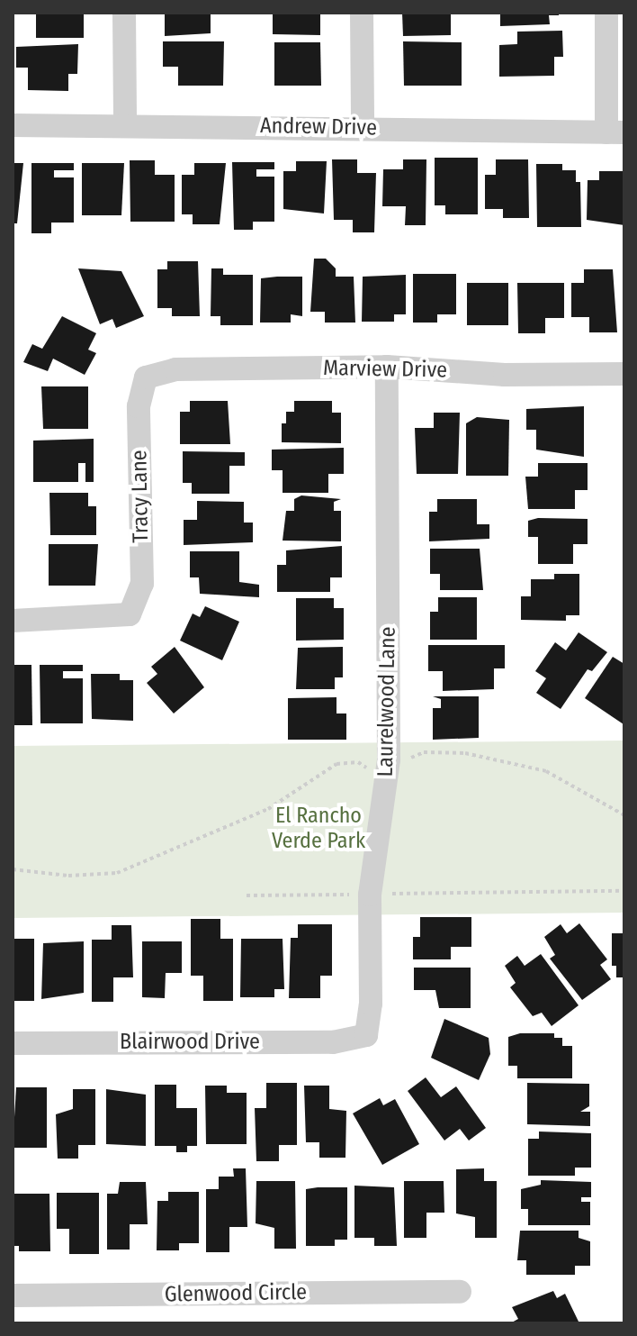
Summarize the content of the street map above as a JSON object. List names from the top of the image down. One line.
{"streets":{"street":["Andrew Drive","Marview Drive","Tracy Lane","Laurelwood Lane","Blairwood Drive","Glenwood Circle"]},"crossings":[["Marview Drive","Tracy Lane"],["Marview Drive","Laurelwood Lane"],["Laurelwood Lane","Blairwood Drive"]],"parks":["El Rancho Verde Park"]}
